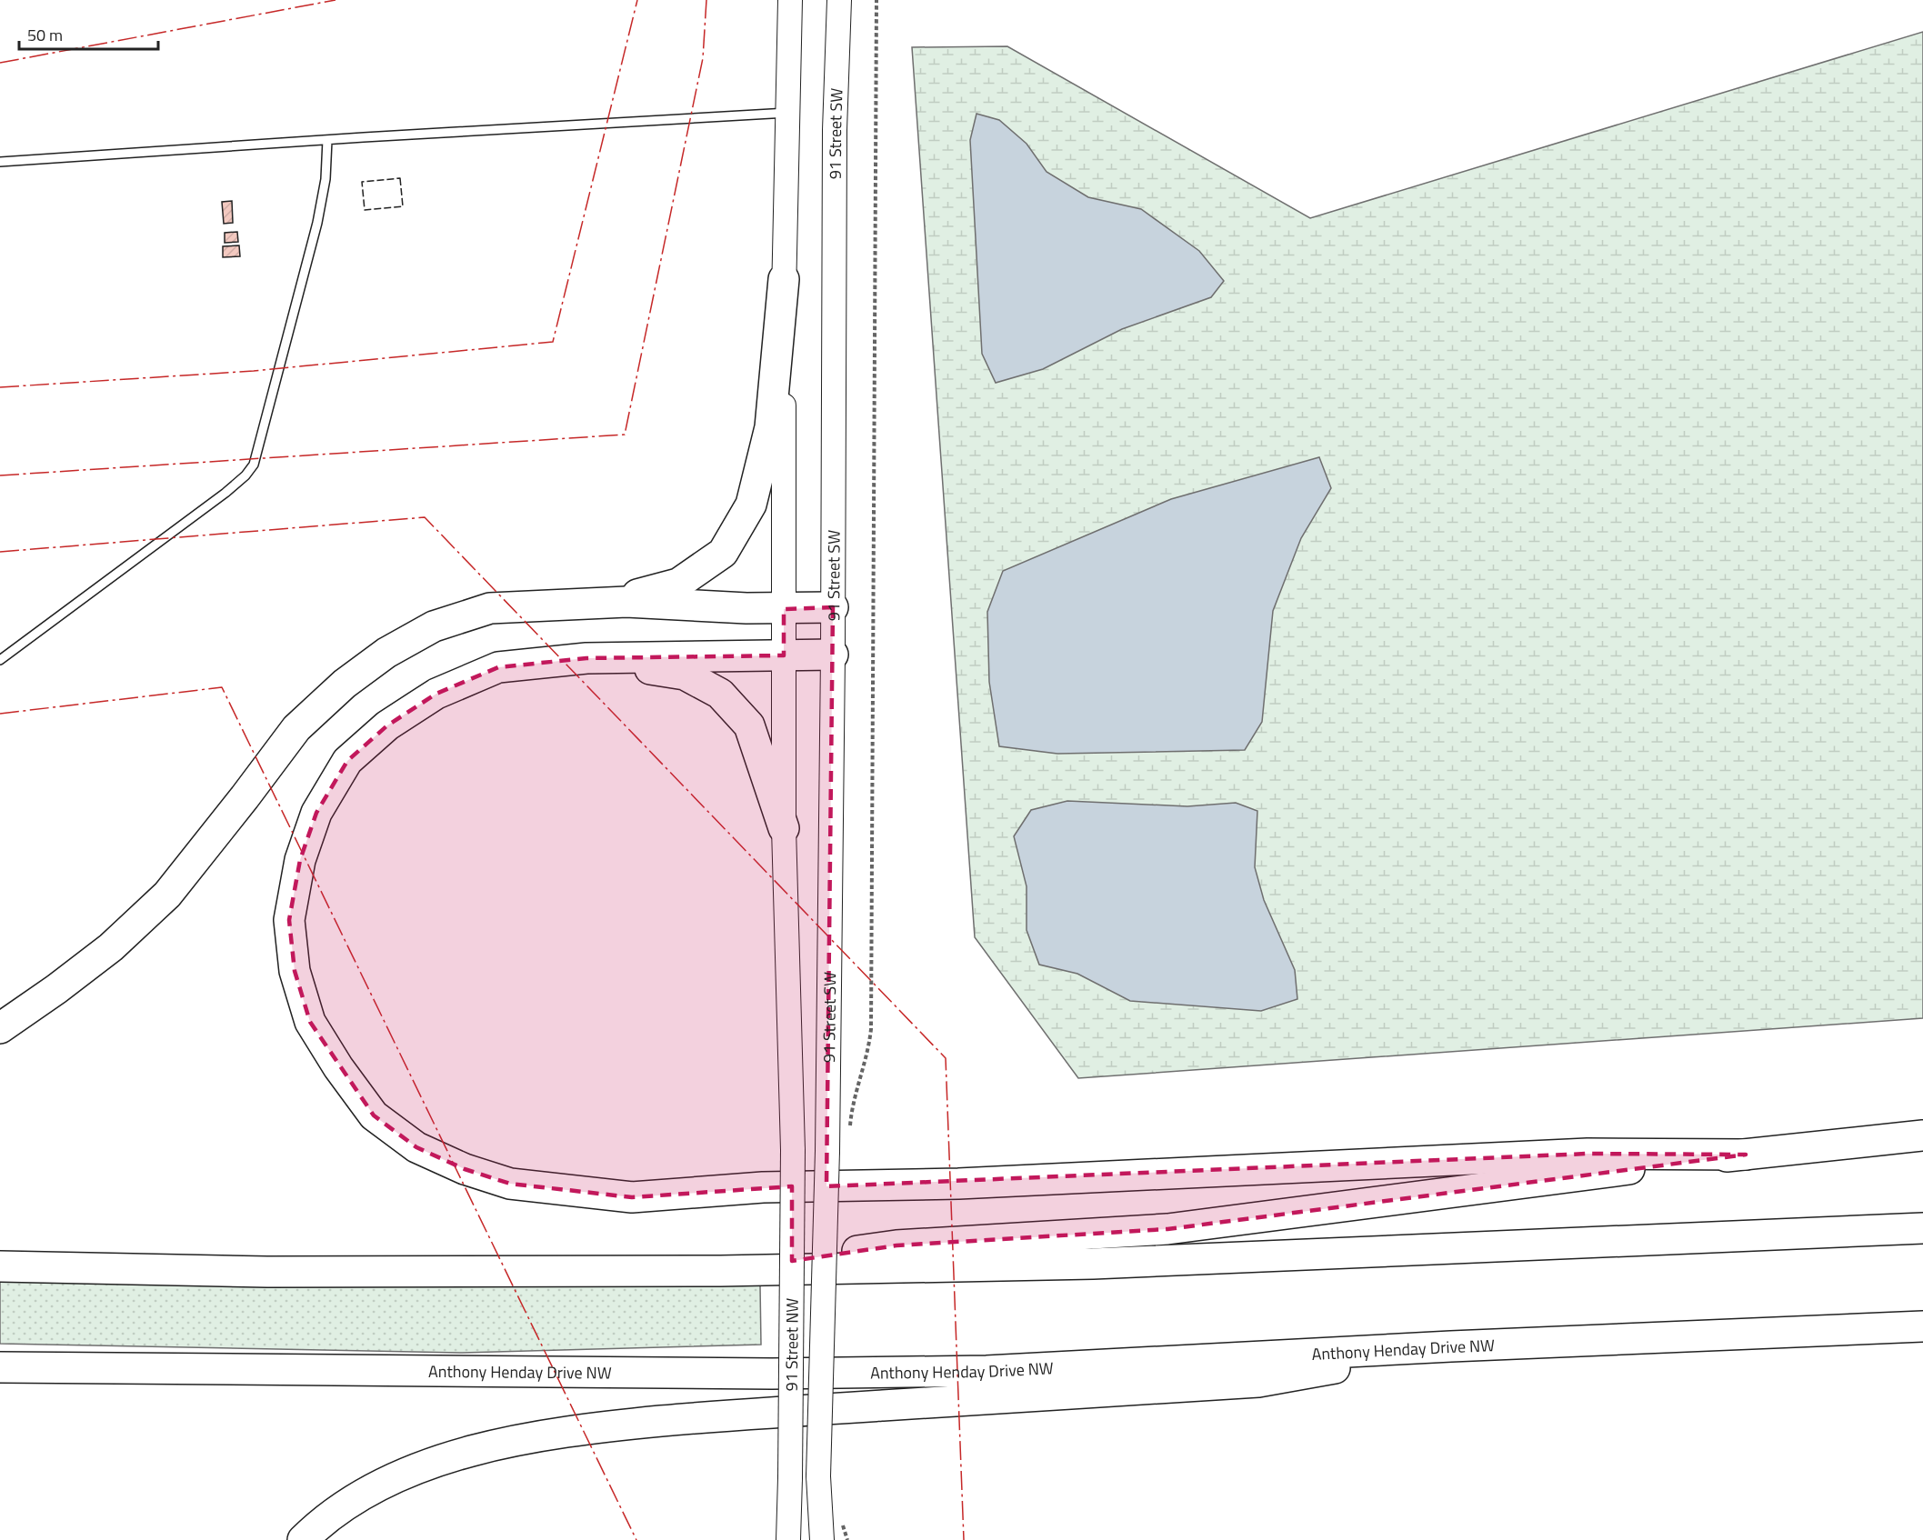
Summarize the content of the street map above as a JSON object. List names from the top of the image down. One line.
{"streets":{"highway":["Anthony Henday Drive NW"],"main road":["91 Street SW","91 Street NW"]},"crossings":[["91 Street SW","91 Street NW"]],"scale_bar":"50 m"}
